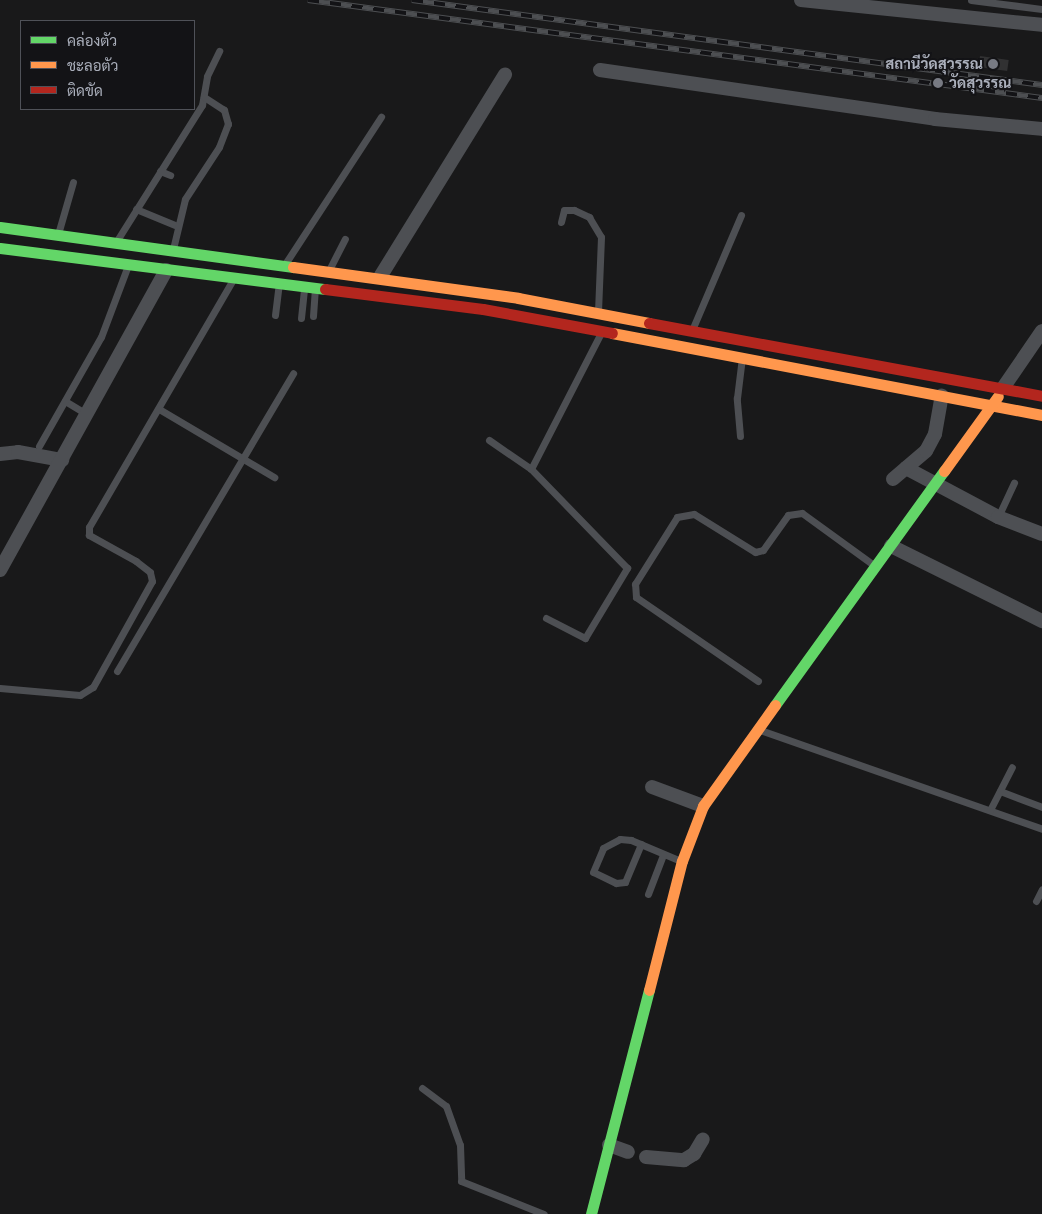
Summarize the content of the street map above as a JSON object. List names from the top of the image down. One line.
{"places":["สถานีวัดสุวรรณ","วัดสุวรรณ"],"legend":["คล่องตัว","ชะลอตัว","ติดขัด"]}
